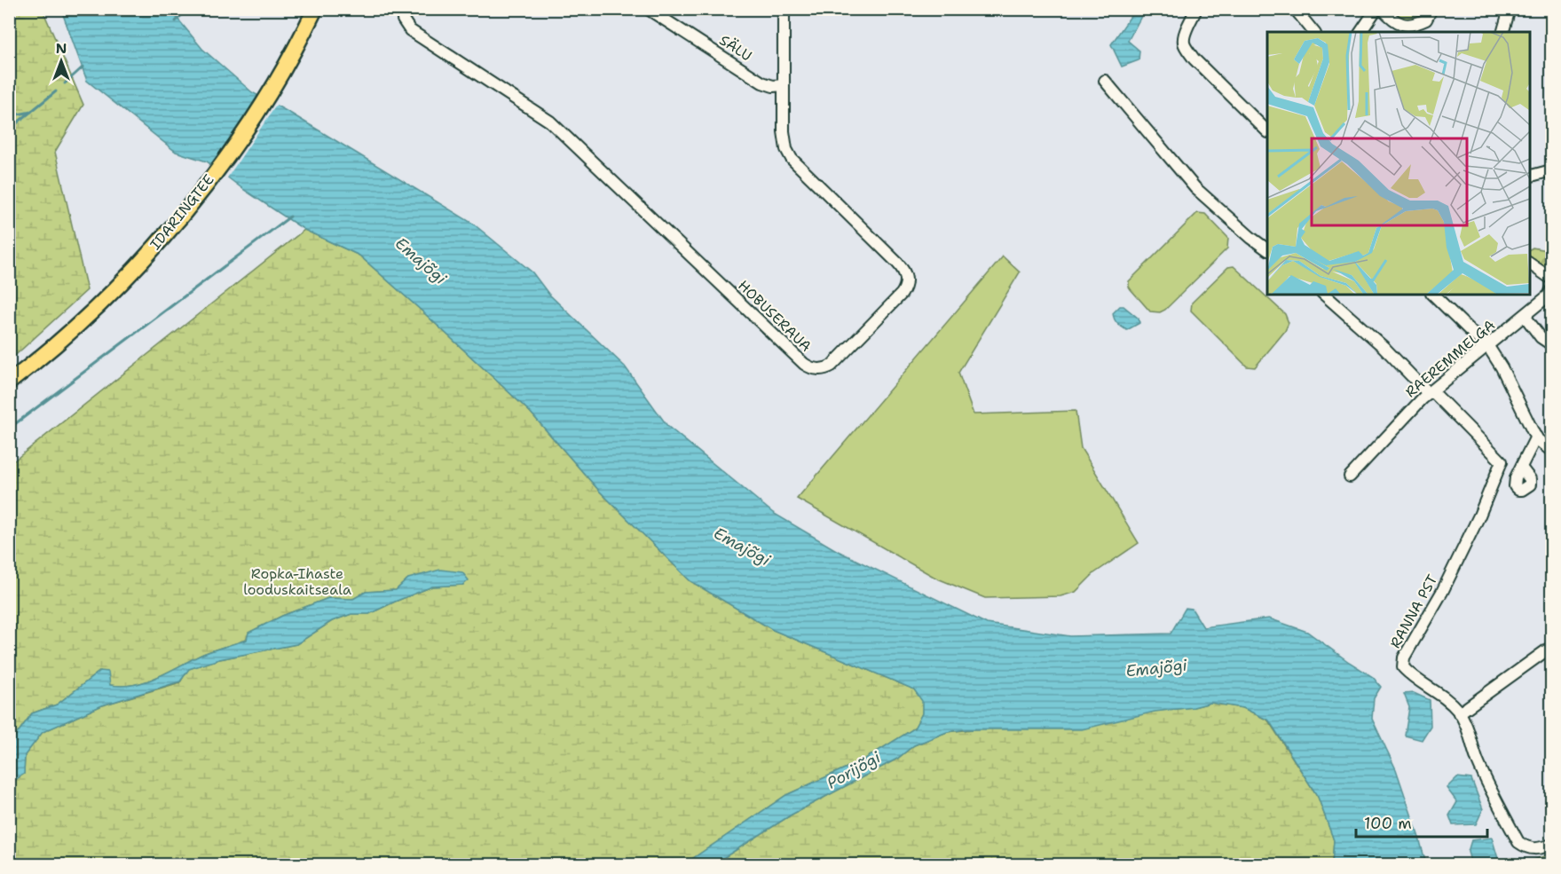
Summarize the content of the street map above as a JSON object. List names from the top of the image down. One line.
{"streets":{"main road":["IDARINGTEE"],"street":["SÄLU","HOBUSERAUA","RAEREMMELGA","RANNA PST"]},"crossings":[["SÄLU","HOBUSERAUA"],["RAEREMMELGA","RANNA PST"]],"water":["Emajõgi","Porijõgi"],"parks":["Ropka-Ihaste looduskaitseala"],"scale_bar":"100 m","north":"top"}
